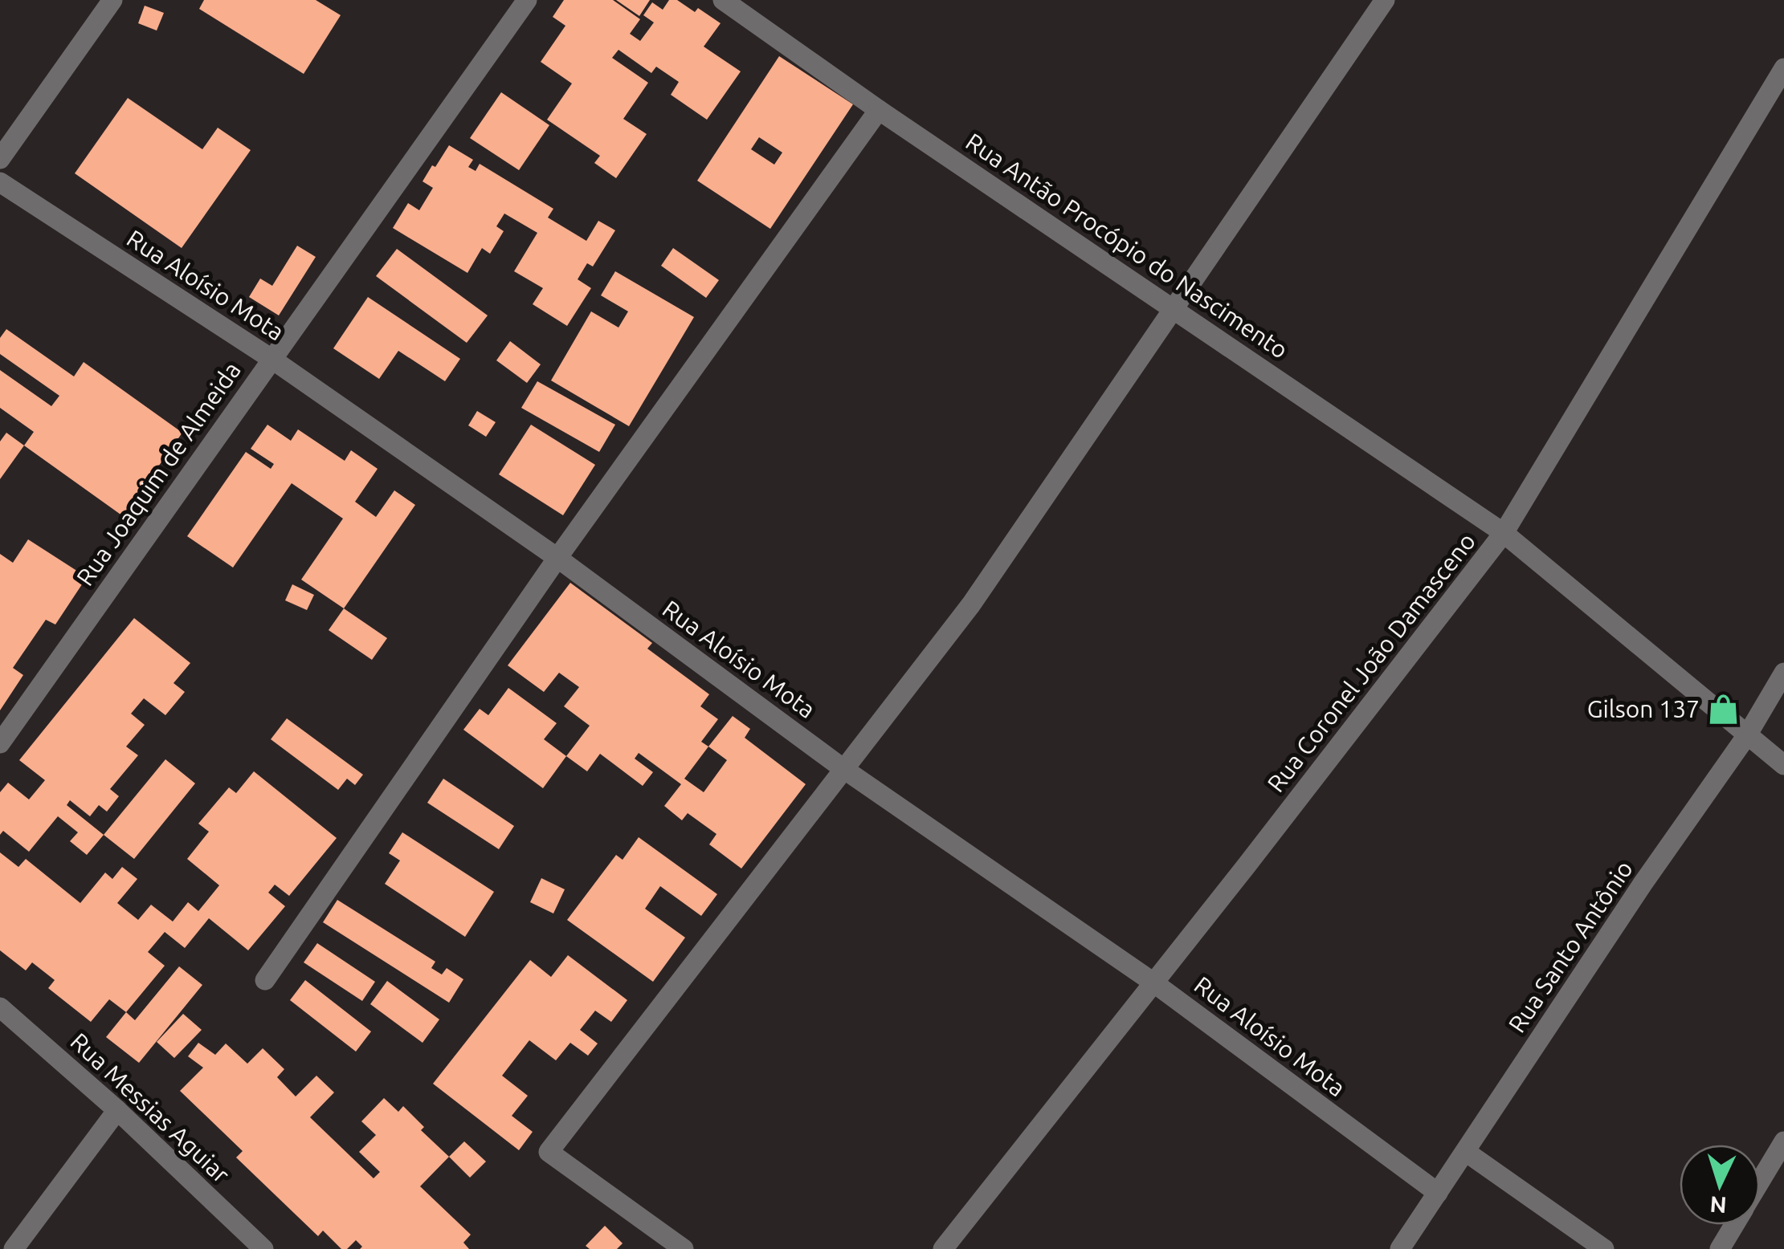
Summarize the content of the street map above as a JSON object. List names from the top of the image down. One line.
{"streets":{"street":["Rua Antão Procópio do Nascimento","Rua Aloísio Mota","Rua Joaquim de Almeida","Rua Coronel João Damasceno","Rua Santo Antônio","Rua Messias Aguiar"]},"crossings":[["Rua Antão Procópio do Nascimento","Rua Coronel João Damasceno"],["Rua Antão Procópio do Nascimento","Rua Santo Antônio"],["Rua Aloísio Mota","Rua Joaquim de Almeida"],["Rua Aloísio Mota","Rua Coronel João Damasceno"],["Rua Aloísio Mota","Rua Santo Antônio"]],"places":{"shop":["Gilson 137"]},"north":"bottom"}
